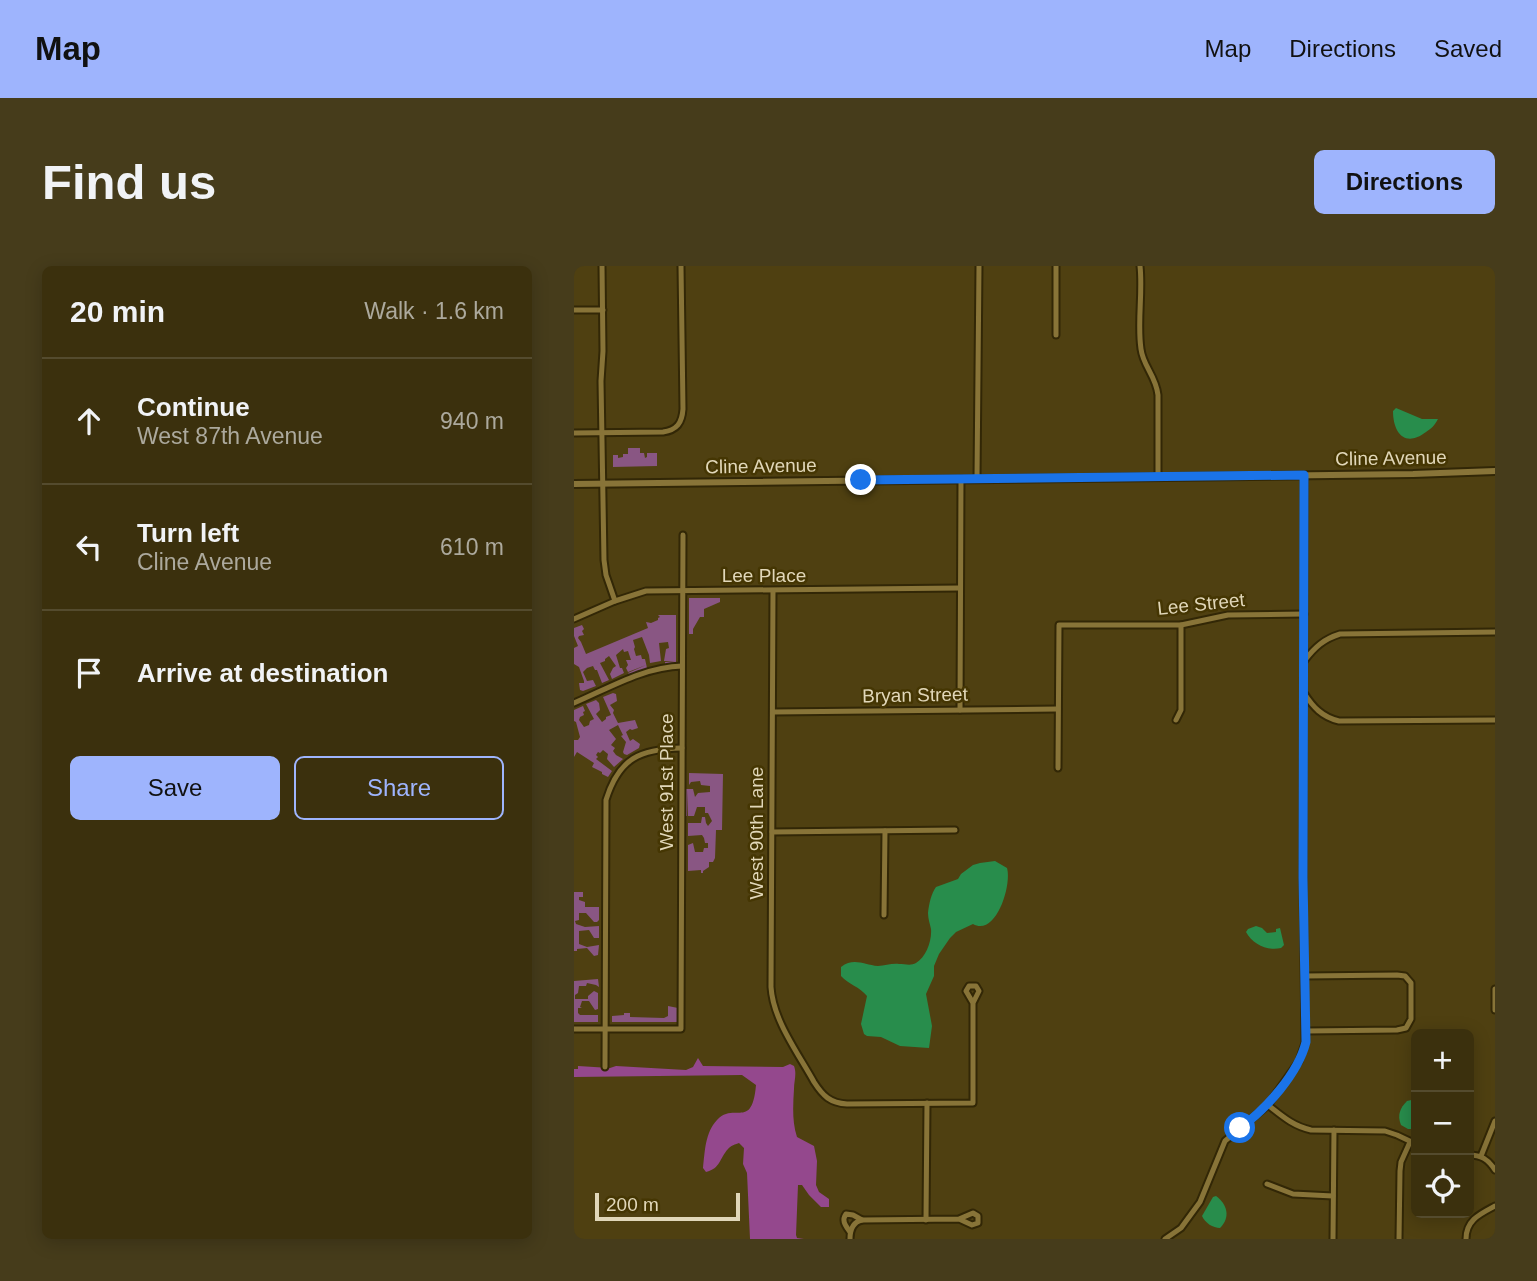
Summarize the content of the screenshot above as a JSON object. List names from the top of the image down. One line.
{"streets":{"street":["Cline Avenue","Lee Place","Lee Street","Bryan Street","West 91st Place","West 90th Lane"]},"crossings":[["Lee Place","West 91st Place"],["Lee Place","West 90th Lane"],["Lee Street","Bryan Street"],["Bryan Street","West 90th Lane"]],"scale_bar":"200 m","page":{"header":"Map","nav":["Map","Directions","Saved"],"buttons":["Directions",["Save","Share"]],"title":"Find us","heading":["20 min","Walk · 1.6 km"],"list":[["Continue","West 87th Avenue","940 m"],["Turn left","Cline Avenue","610 m"],"Arrive at destination"],"map_buttons":["+","−"],"scale":"200 m"}}
